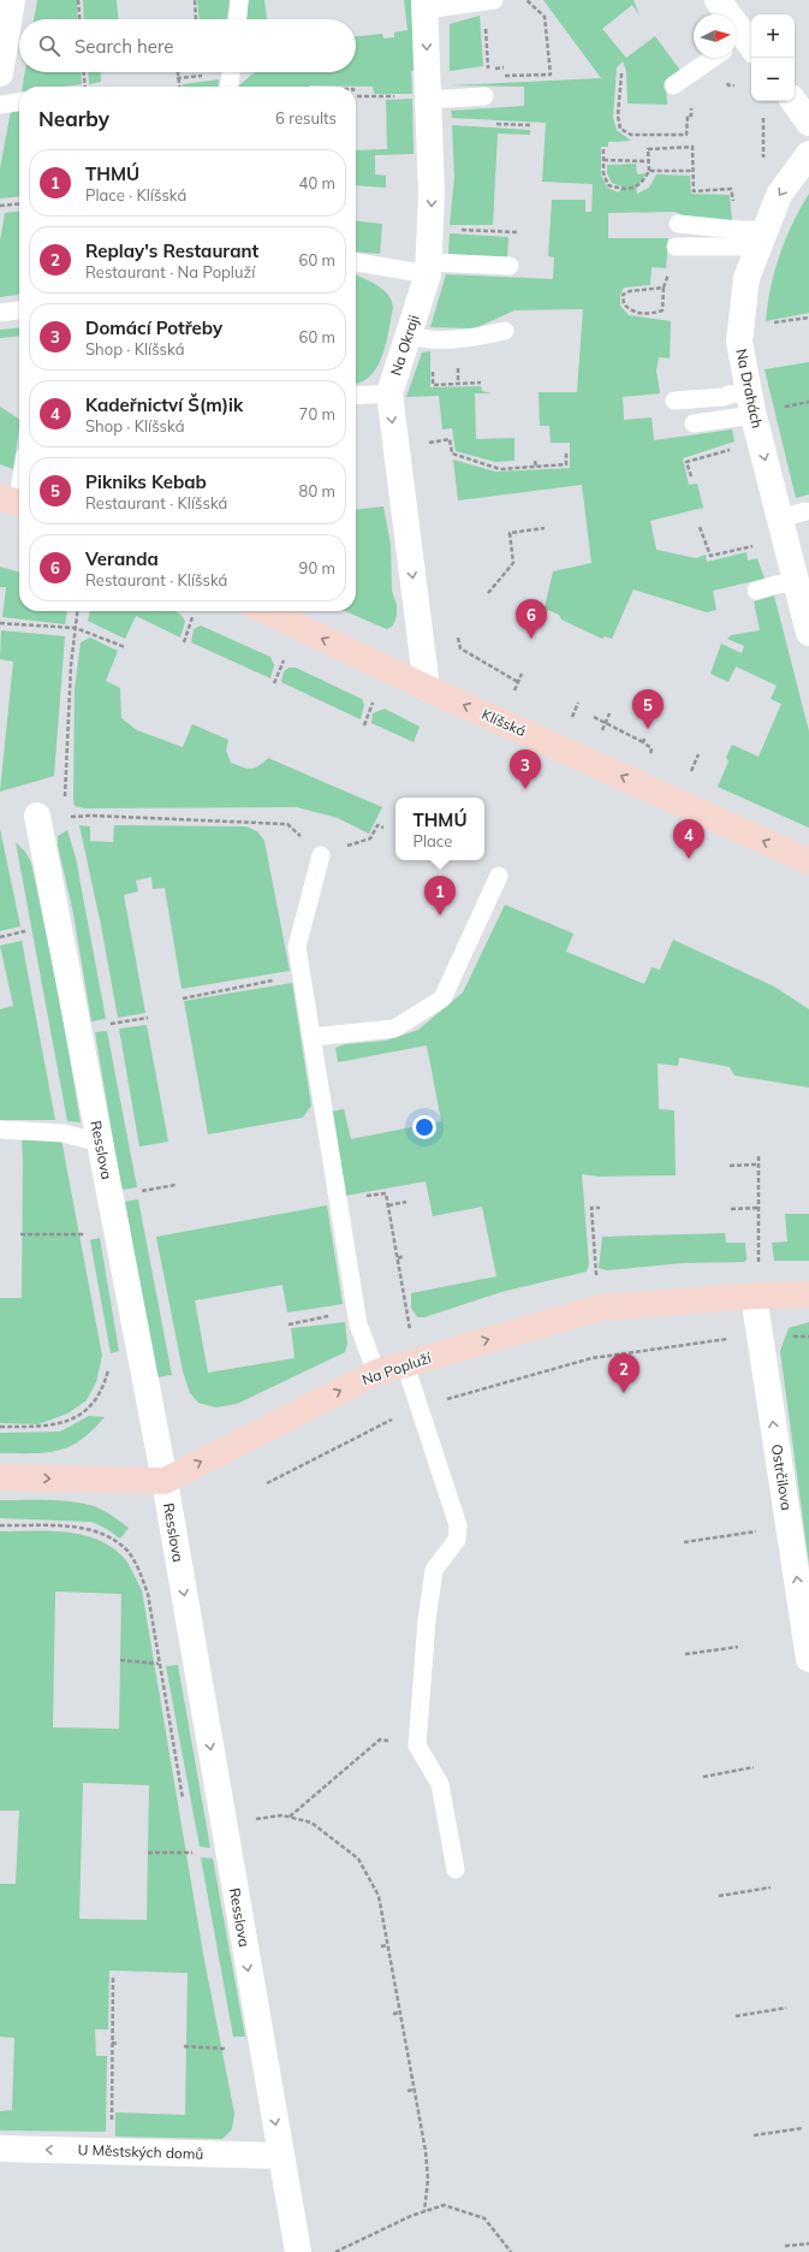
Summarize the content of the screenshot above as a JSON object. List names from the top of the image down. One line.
{"streets":{"street":["Na Okraji","Na Drahách","Klíšská","Resslova","Na Popluží","Ostrčilova","U Městských domů"]},"crossings":[["Na Okraji","Klíšská"],["Resslova","Na Popluží"],["Resslova","U Městských domů"],["Na Popluží","Ostrčilova"]],"one_way":["Na Okraji","Na Drahách","Klíšská","Resslova","Na Popluží","Ostrčilova","U Městských domů"],"north":"right","page":{"map_buttons":["+","−"],"search":"Search here","heading":["Nearby","6 results"],"list":[{"mark":"1","name":"THMÚ","note":"Place · Klíšská","value":"40 m"},{"mark":"2","name":"Replay's Restaurant","note":"Restaurant · Na Popluží","value":"60 m"},{"mark":"3","name":"Domácí Potřeby","note":"Shop · Klíšská","value":"60 m"},{"mark":"4","name":"Kadeřnictví Š(m)ik","note":"Shop · Klíšská","value":"70 m"},{"mark":"5","name":"Pikniks Kebab","note":"Restaurant · Klíšská","value":"80 m"},{"mark":"6","name":"Veranda","note":"Restaurant · Klíšská","value":"90 m"}],"pins":["6","5","3","4","1","2"],"popup":["THMÚ","Place"]}}
